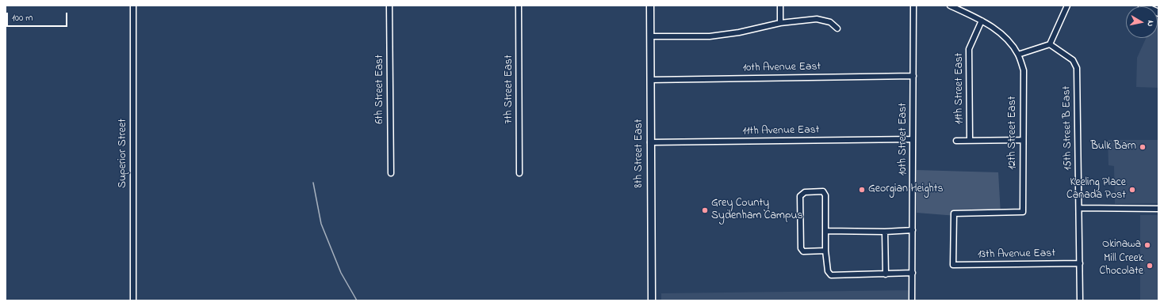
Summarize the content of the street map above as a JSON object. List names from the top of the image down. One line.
{"streets":{"main road":["8th Street East"],"street":["10th Avenue East","11th Street East","6th Street East","7th Street East","15th Street B East","11th Avenue East","12th Street East","10th Street East","Superior Street","13th Avenue East"]},"crossings":[["10th Avenue East","10th Street East"],["10th Avenue East","8th Street East"],["15th Street B East","13th Avenue East"],["11th Avenue East","10th Street East"],["11th Avenue East","8th Street East"],["12th Street East","13th Avenue East"]],"places":["Bulk Barn","Georgian Heights","Keeling Place Canada Post","Grey County Sydenham Campus","Okinawa","Mill Creek Chocolate"],"scale_bar":"100 m","north":"right"}
